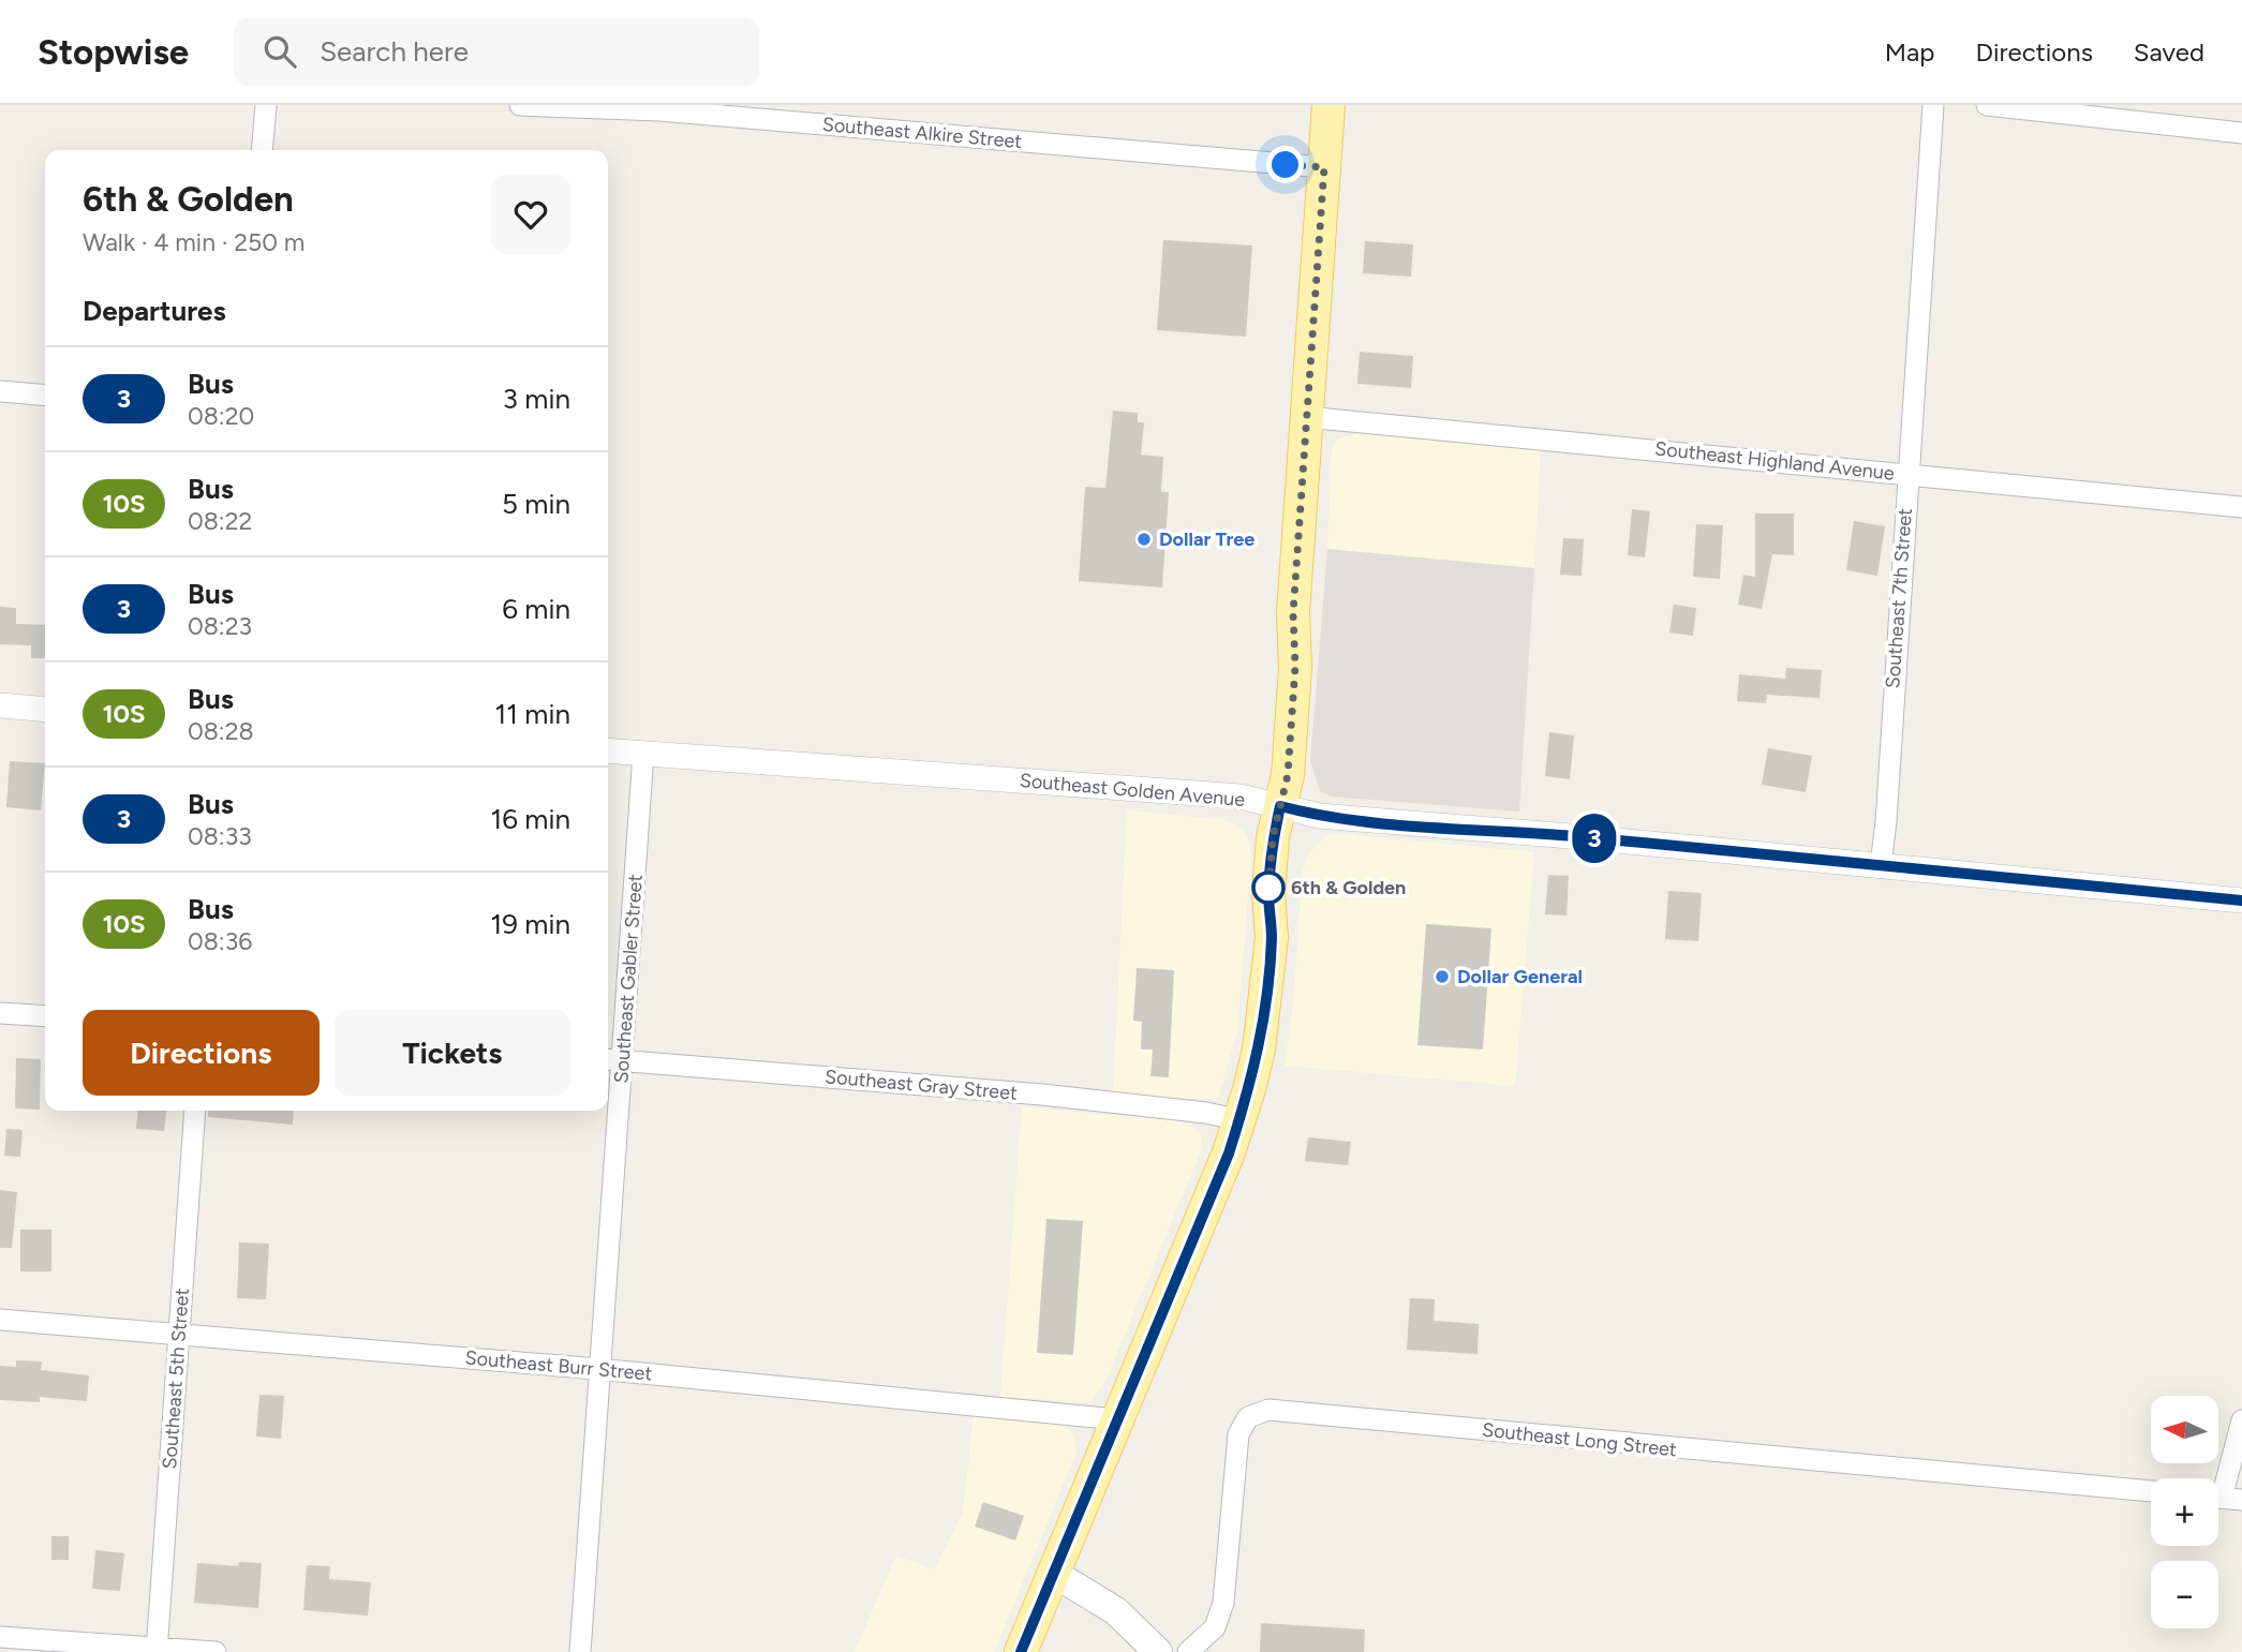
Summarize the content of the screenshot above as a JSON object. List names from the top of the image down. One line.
{"streets":{"street":["Southeast Alkire Street","Southeast Highland Avenue","Southeast 7th Street","Southeast Golden Avenue","Southeast Gabler Street","Southeast Gray Street","Southeast Burr Street","Southeast 5th Street","Southeast Long Street"]},"crossings":[["Southeast Highland Avenue","Southeast 7th Street"],["Southeast 7th Street","Southeast Golden Avenue"],["Southeast Golden Avenue","Southeast Gabler Street"],["Southeast Gabler Street","Southeast Gray Street"],["Southeast Gabler Street","Southeast Burr Street"],["Southeast Burr Street","Southeast 5th Street"]],"places":["Dollar Tree","6th & Golden","Dollar General"],"lines":["bus line 3"],"north":"left","page":{"header":"Stopwise","search":"Search here","nav":["Map","Directions","Saved"],"on_map":"3","heading":[["6th & Golden","Walk · 4 min · 250 m"],"Departures"],"list":[{"mark":"3","name":"Bus","note":"08:20","value":"3 min"},{"mark":"10S","name":"Bus","note":"08:22","value":"5 min"},{"mark":"3","name":"Bus","note":"08:23","value":"6 min"},{"mark":"10S","name":"Bus","note":"08:28","value":"11 min"},{"mark":"3","name":"Bus","note":"08:33","value":"16 min"},{"mark":"10S","name":"Bus","note":"08:36","value":"19 min"}],"buttons":["Directions","Tickets"],"map_buttons":["+","−"]}}
